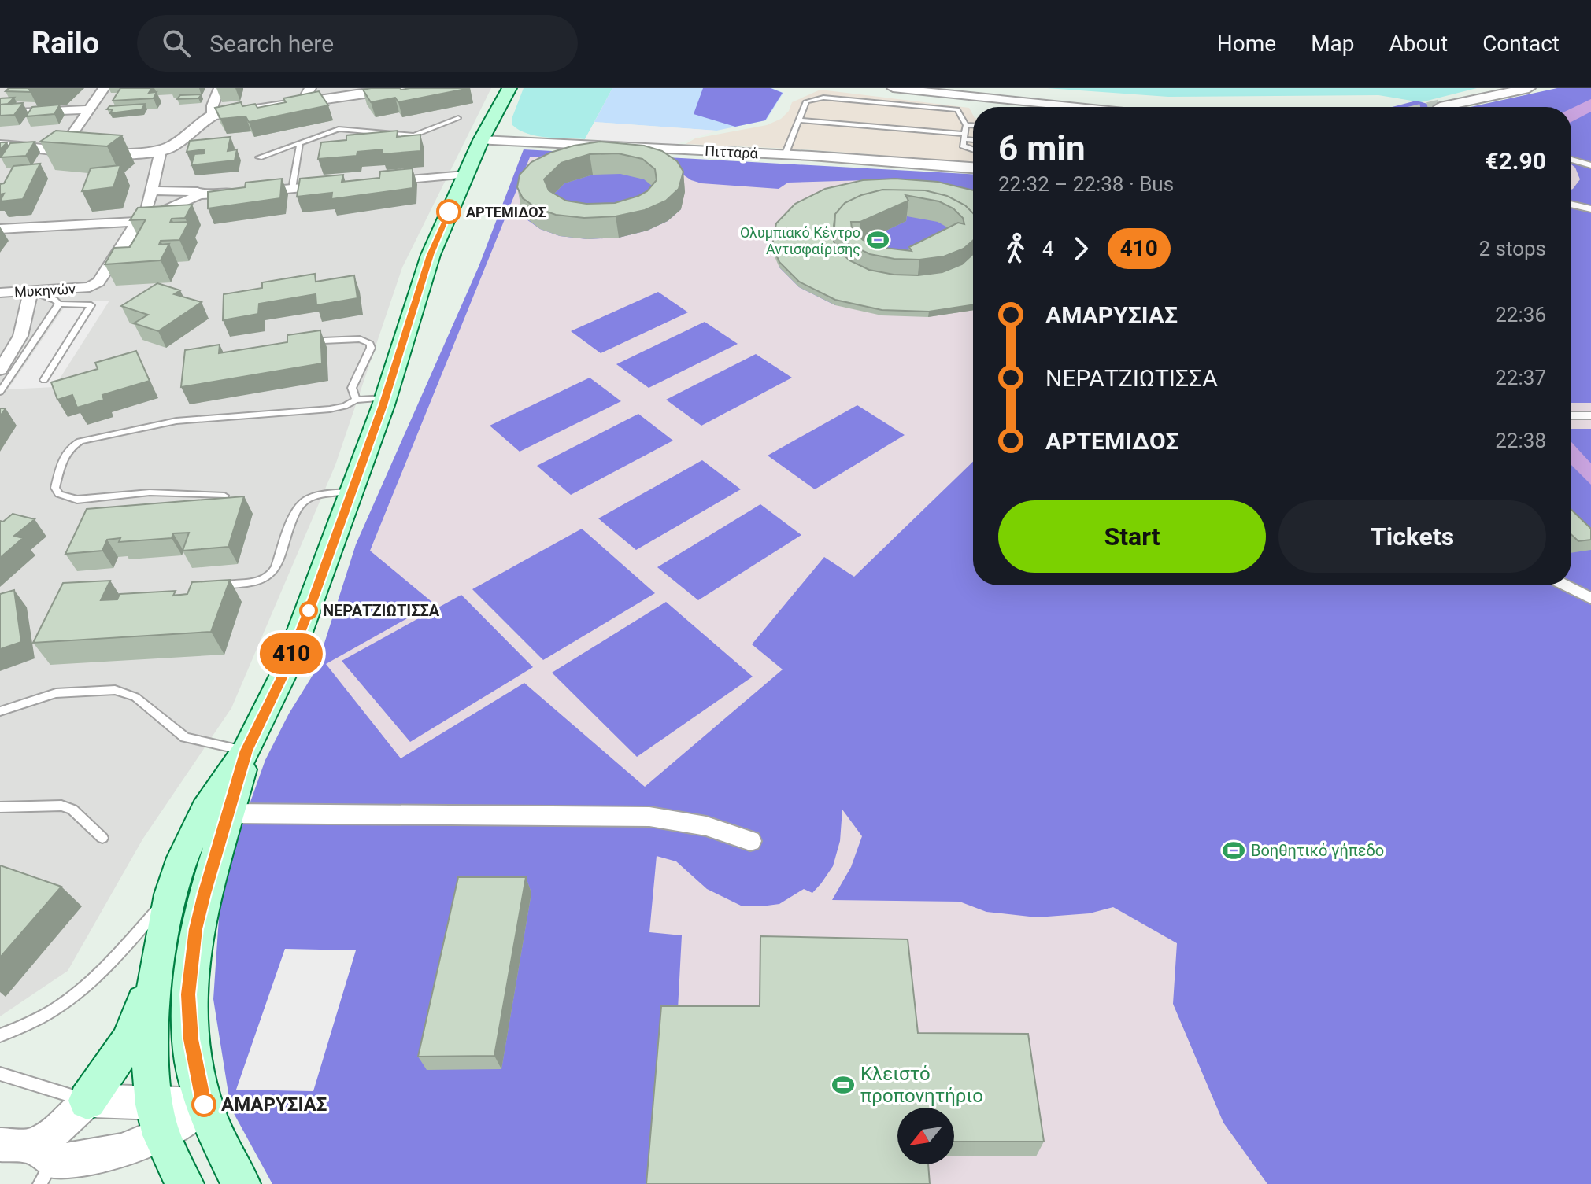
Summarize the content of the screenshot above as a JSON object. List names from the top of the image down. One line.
{"streets":{"street":["Πιτταρά","Μυκηνών"]},"places":{"other":["ΑΡΤΕΜΙΔΟΣ","ΝΕΡΑΤΖΙΩΤΙΣΣΑ","ΑΜΑΡΥΣΙΑΣ"],"sports":["Ολυμπιακό Κέντρο Αντισφαίρισης","Βοηθητικό γήπεδο","Κλειστό προπονητήριο"]},"lines":["bus line 410"],"north":"bottom left","page":{"header":"Railo","search":"Search here","nav":["Home","Map","About","Contact"],"on_map":"410","heading":["6 min","22:32 – 22:38 · Bus","€2.90"],"legs":["4","410","2 stops"],"list":[{"name":"ΑΜΑΡΥΣΙΑΣ","value":"22:36"},{"name":"ΝΕΡΑΤΖΙΩΤΙΣΣΑ","value":"22:37"},{"name":"ΑΡΤΕΜΙΔΟΣ","value":"22:38"}],"buttons":["Start","Tickets"]}}
